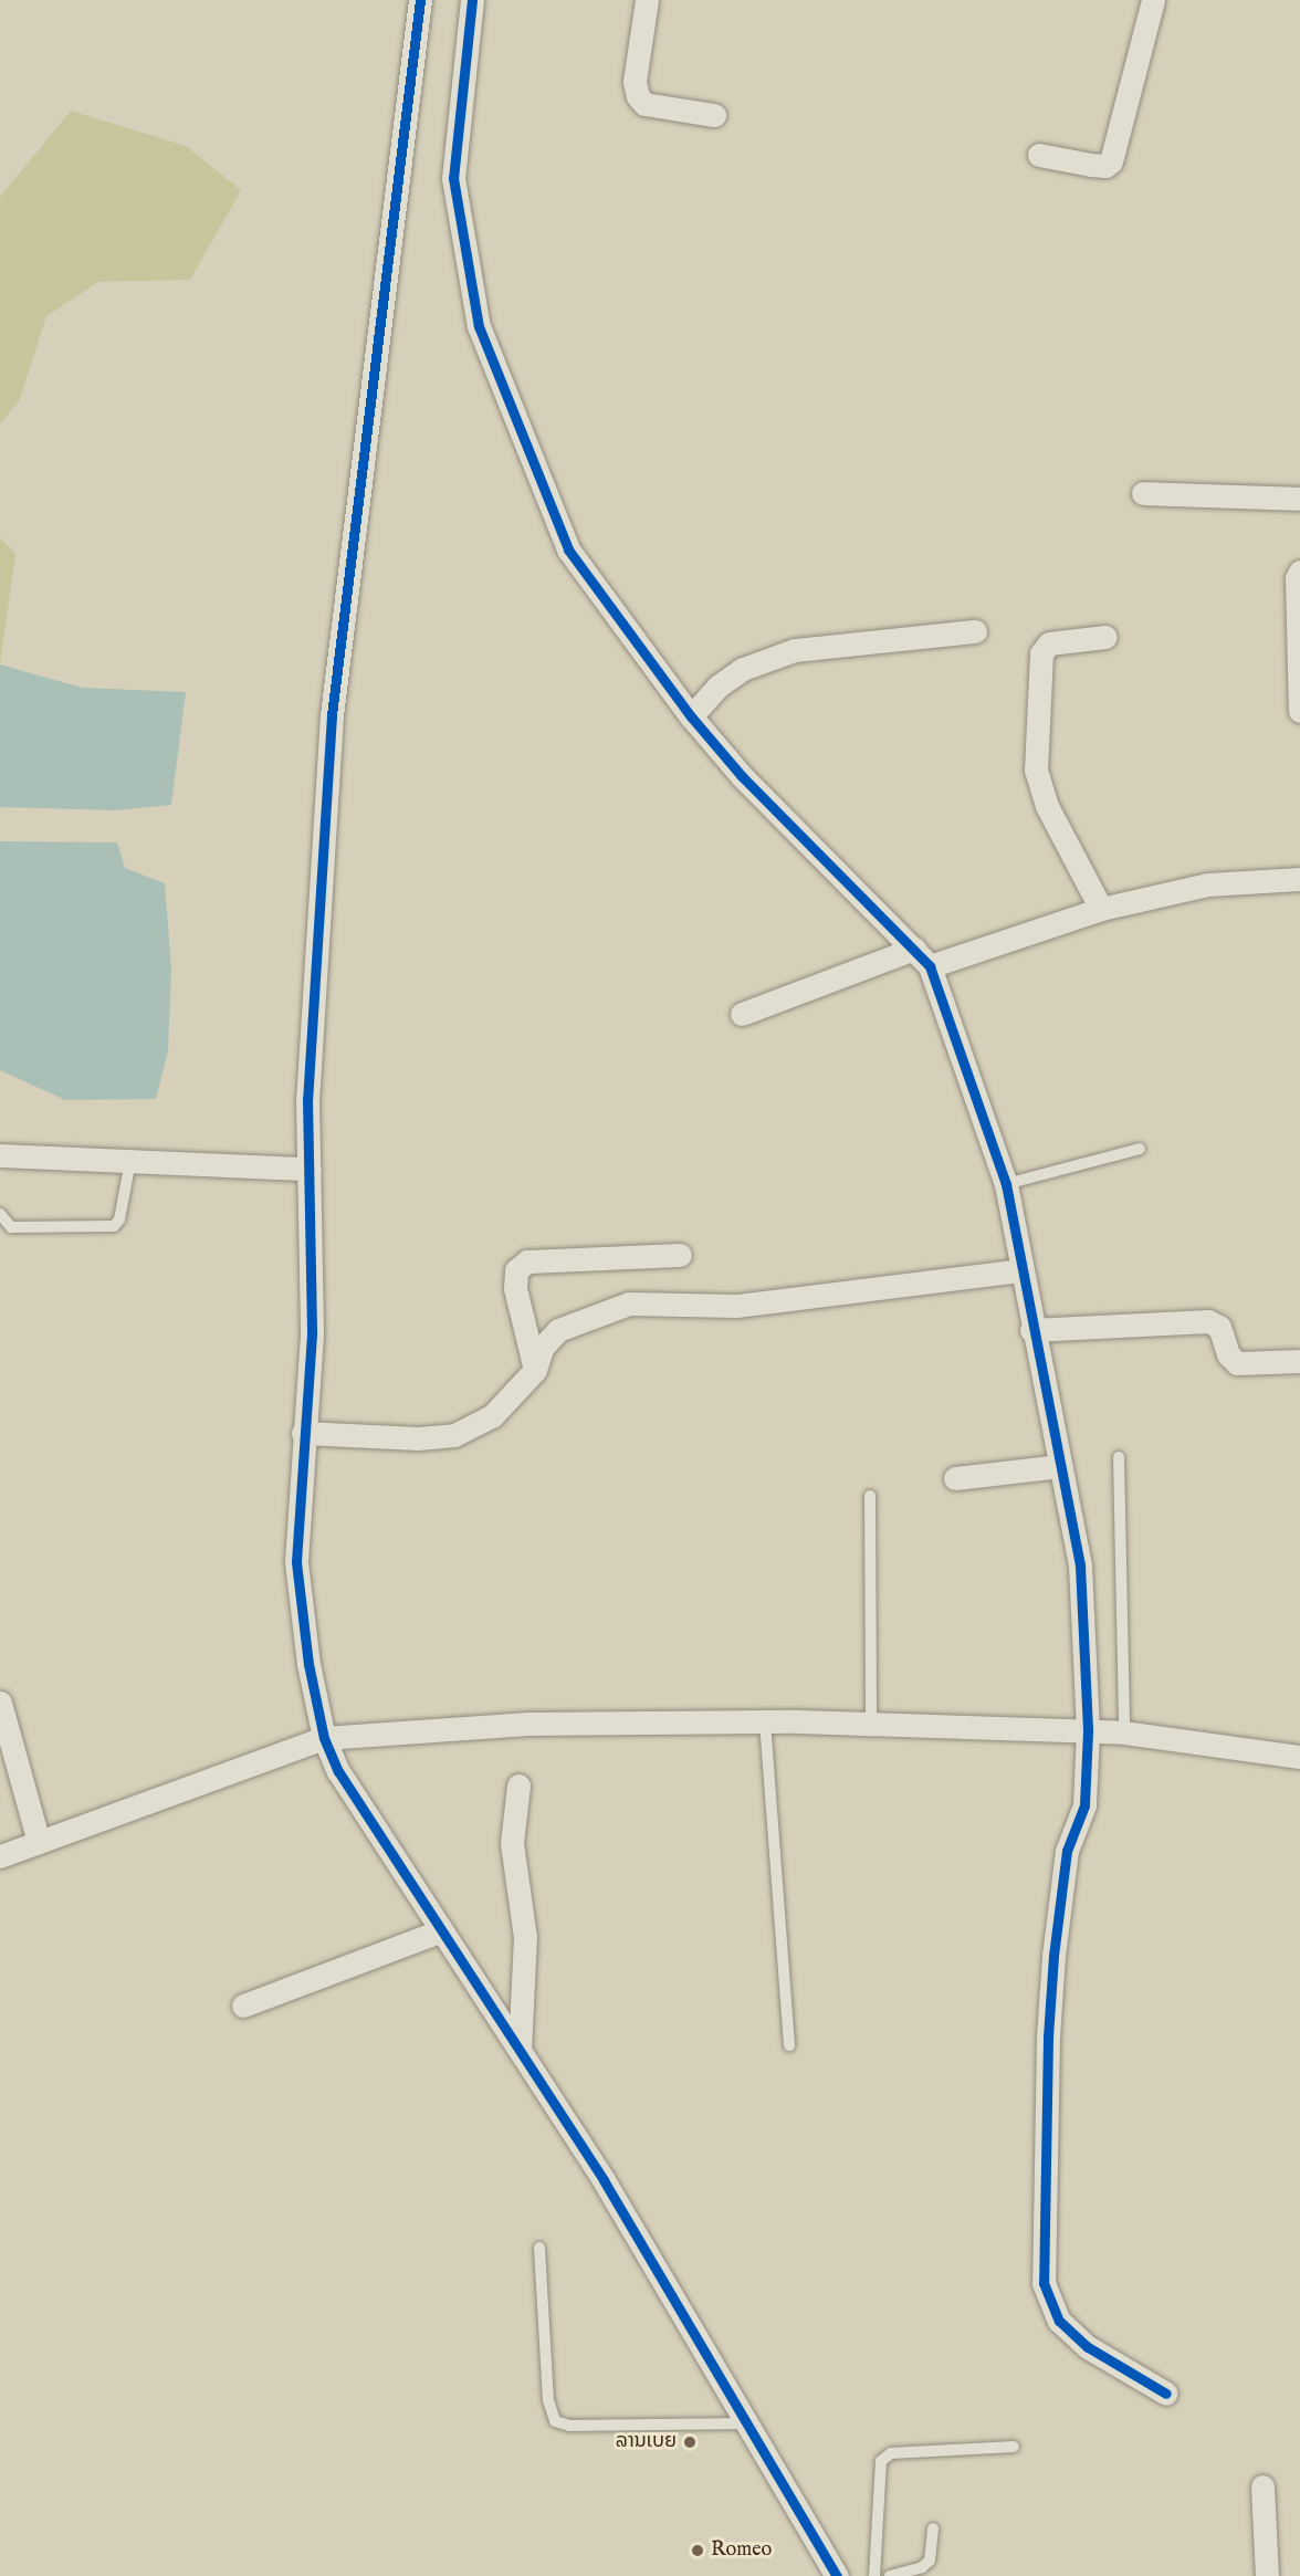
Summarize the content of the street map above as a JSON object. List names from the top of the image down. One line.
{"places":["ລານເບຍ","Romeo"]}
